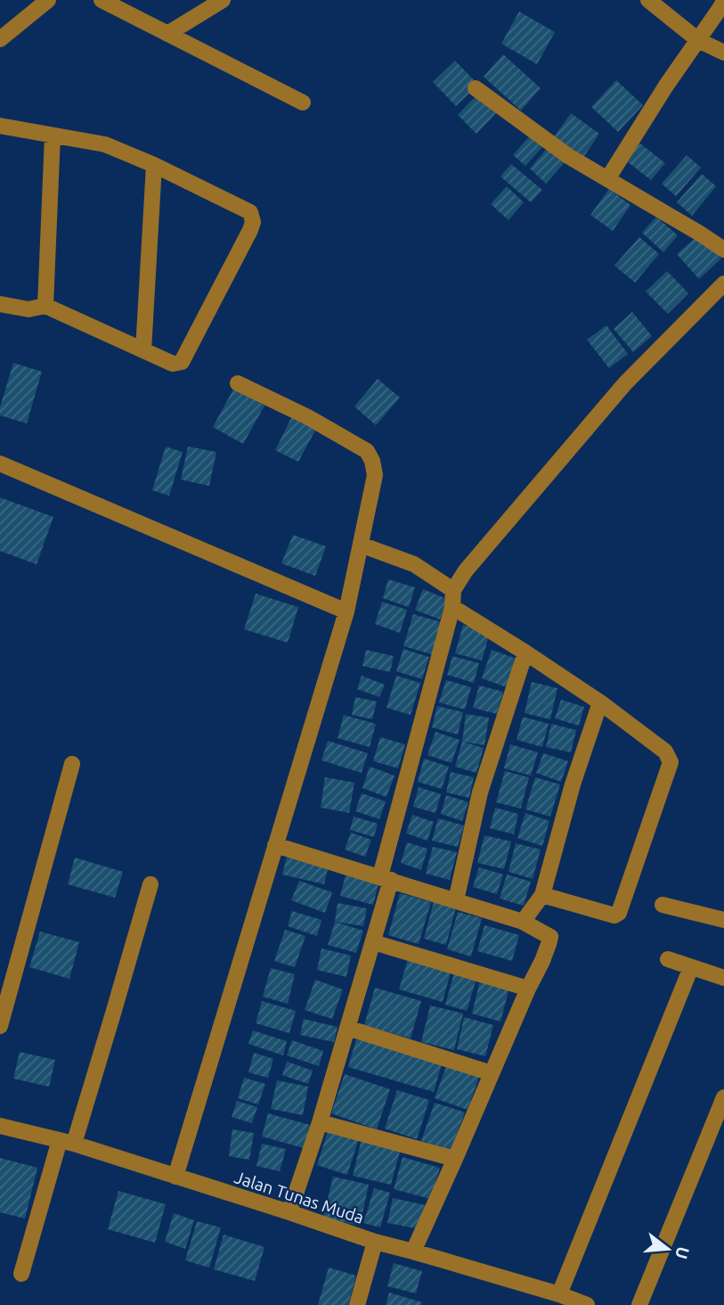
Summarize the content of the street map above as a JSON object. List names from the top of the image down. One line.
{"streets":{"street":["Jalan Tunas Muda"]},"north":"right"}
